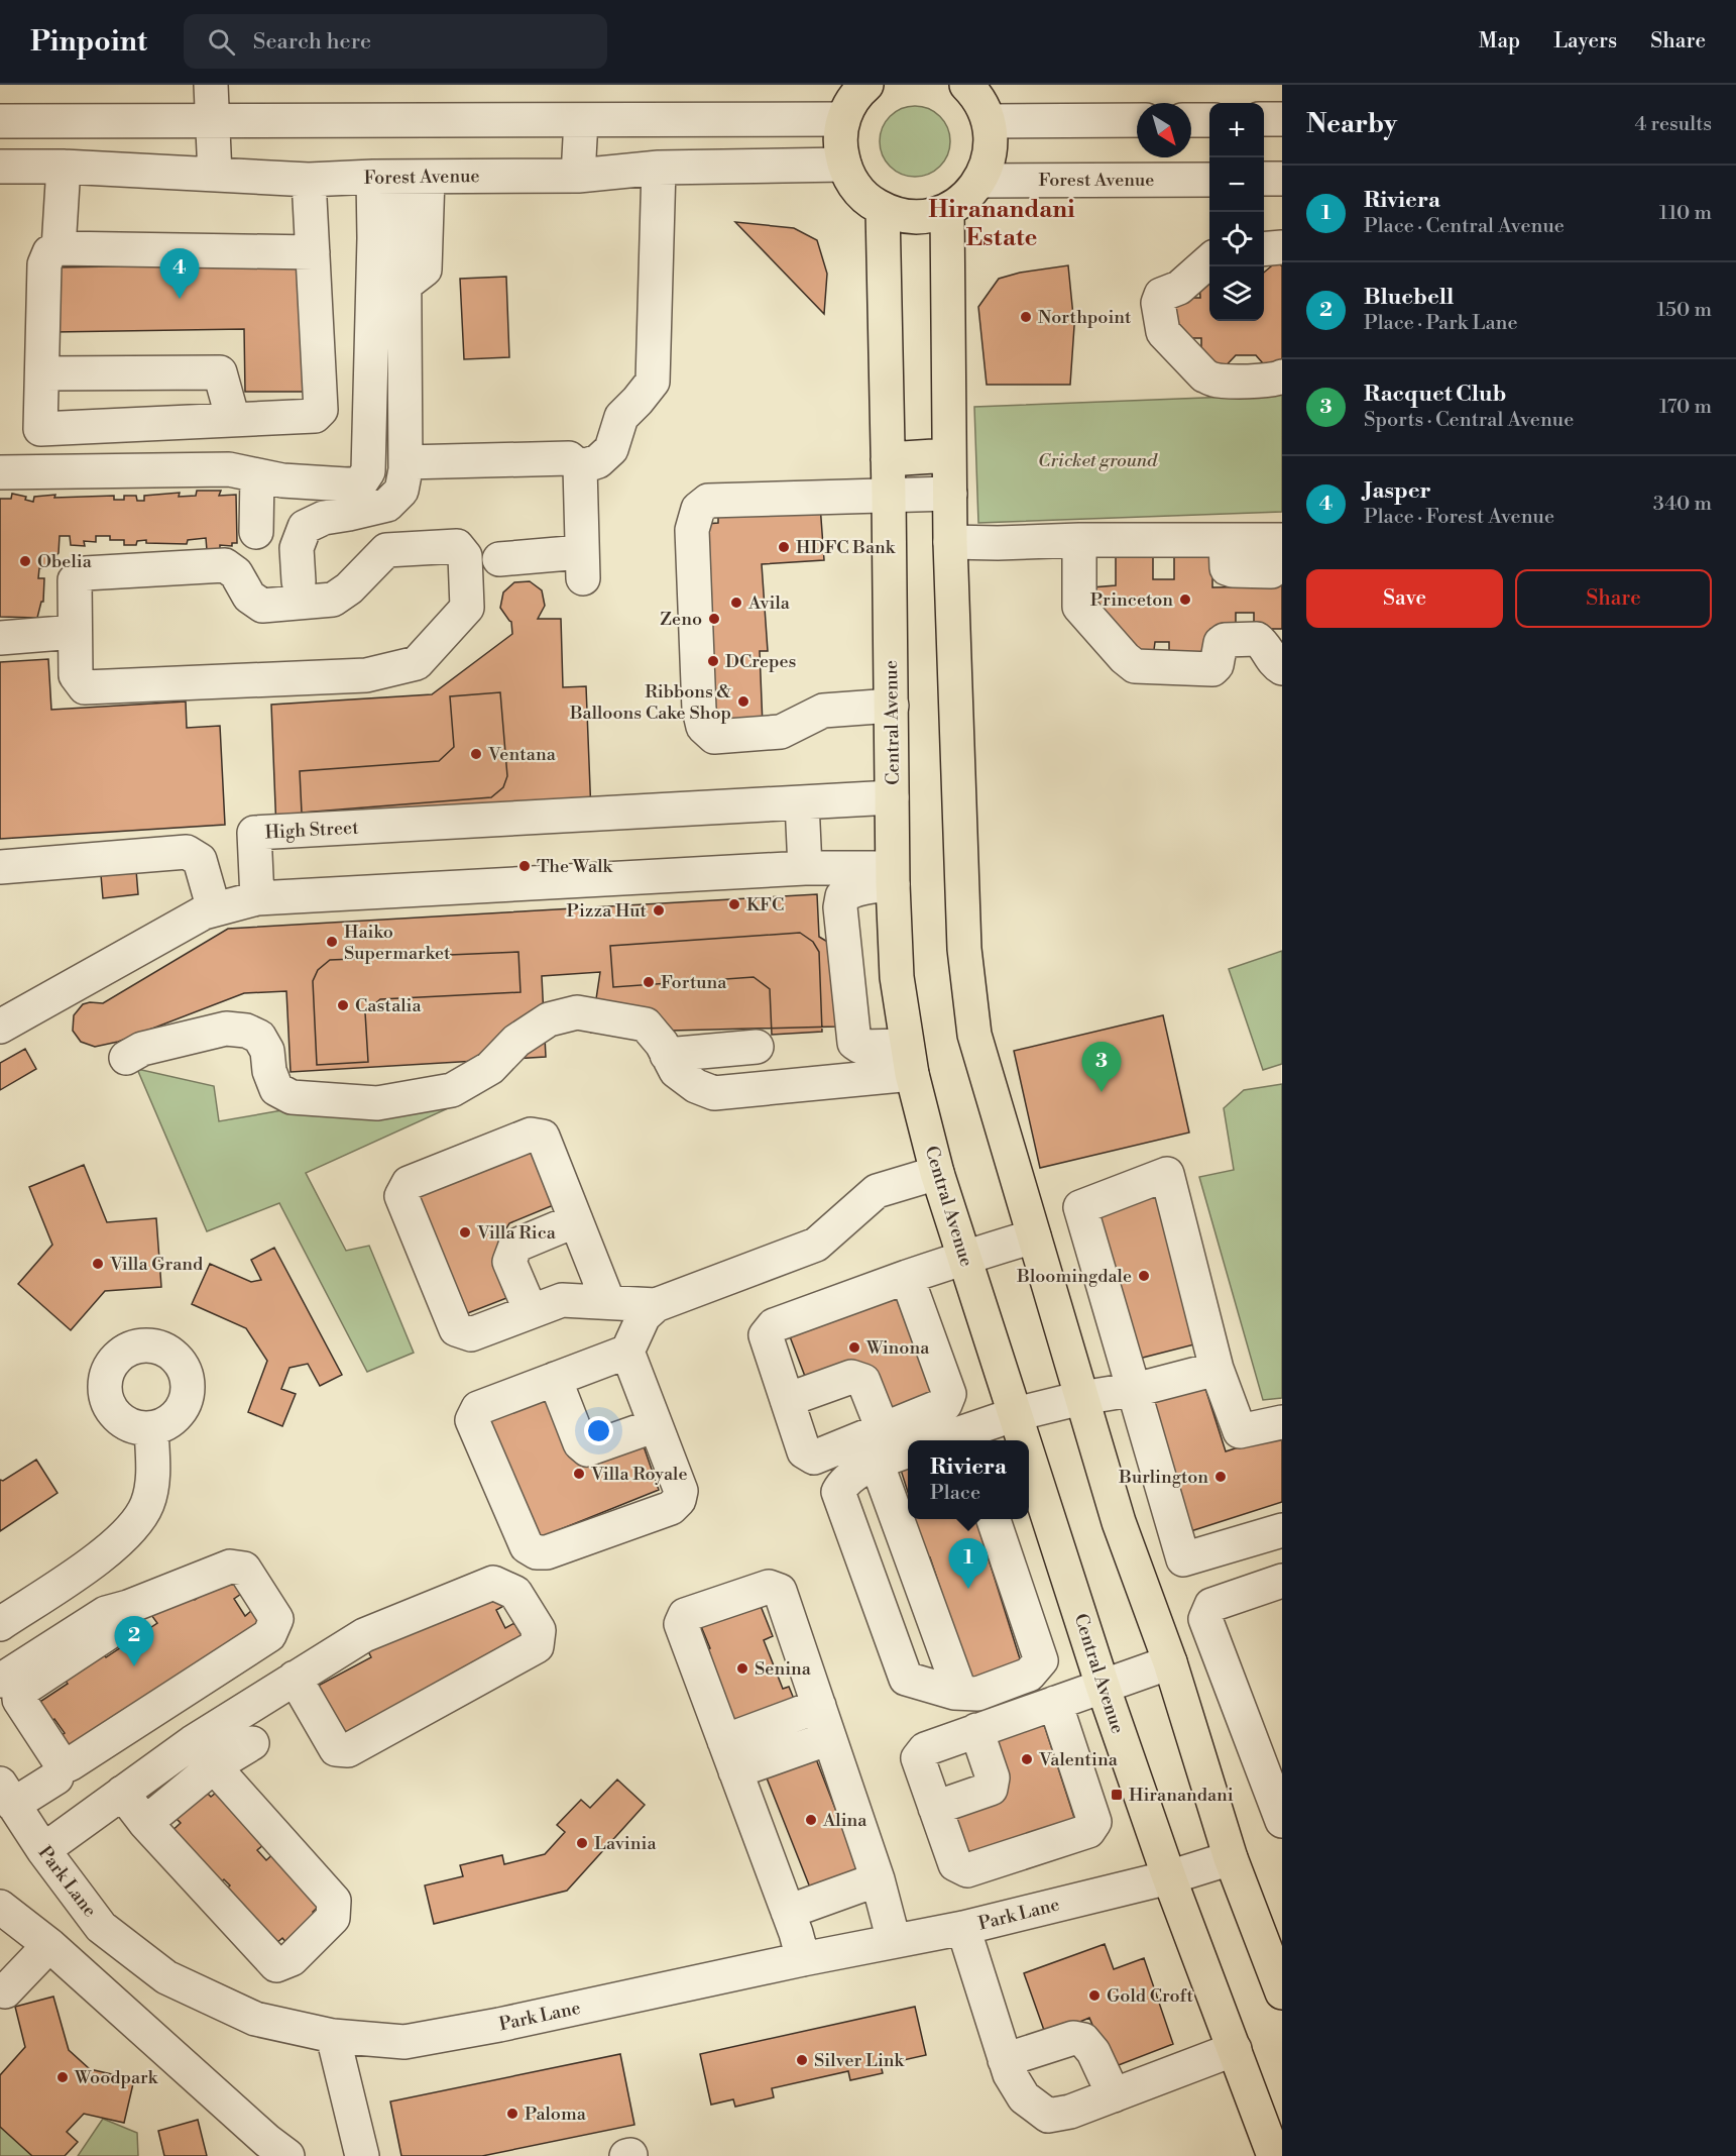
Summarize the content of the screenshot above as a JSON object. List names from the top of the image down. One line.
{"streets":{"main road":["Central Avenue"],"street":["Forest Avenue","High Street","Park Lane"]},"crossings":[["Central Avenue","High Street"],["Central Avenue","Park Lane"]],"districts":["Hiranandani Estate"],"parks":["Cricket ground"],"places":{"other":["Northpoint","HDFC Bank","Obelia","Princeton","Avila","Zeno","DCrepes","Ribbons & Balloons Cake Shop","Ventana","The Walk","KFC","Pizza Hut","Haiko Supermarket","Fortuna","Castalia","Villa Rica","Villa Grand","Bloomingdale","Winona","Villa Royale","Burlington","Senina","Valentina","Alina","Lavinia","Gold Croft","Silver Link","Woodpark","Paloma"],"transit":["Hiranandani"]},"north":"bottom right","page":{"header":"Pinpoint","search":"Search here","nav":["Map","Layers","Share"],"heading":["Nearby","4 results"],"map_buttons":["+","−"],"list":[{"mark":"1","name":"Riviera","note":"Place · Central Avenue","value":"110 m"},{"mark":"2","name":"Bluebell","note":"Place · Park Lane","value":"150 m"},{"mark":"3","name":"Racquet Club","note":"Sports · Central Avenue","value":"170 m"},{"mark":"4","name":"Jasper","note":"Place · Forest Avenue","value":"340 m"}],"pins":["4","3","1","2"],"buttons":["Save","Share"],"popup":["Riviera","Place"]}}
